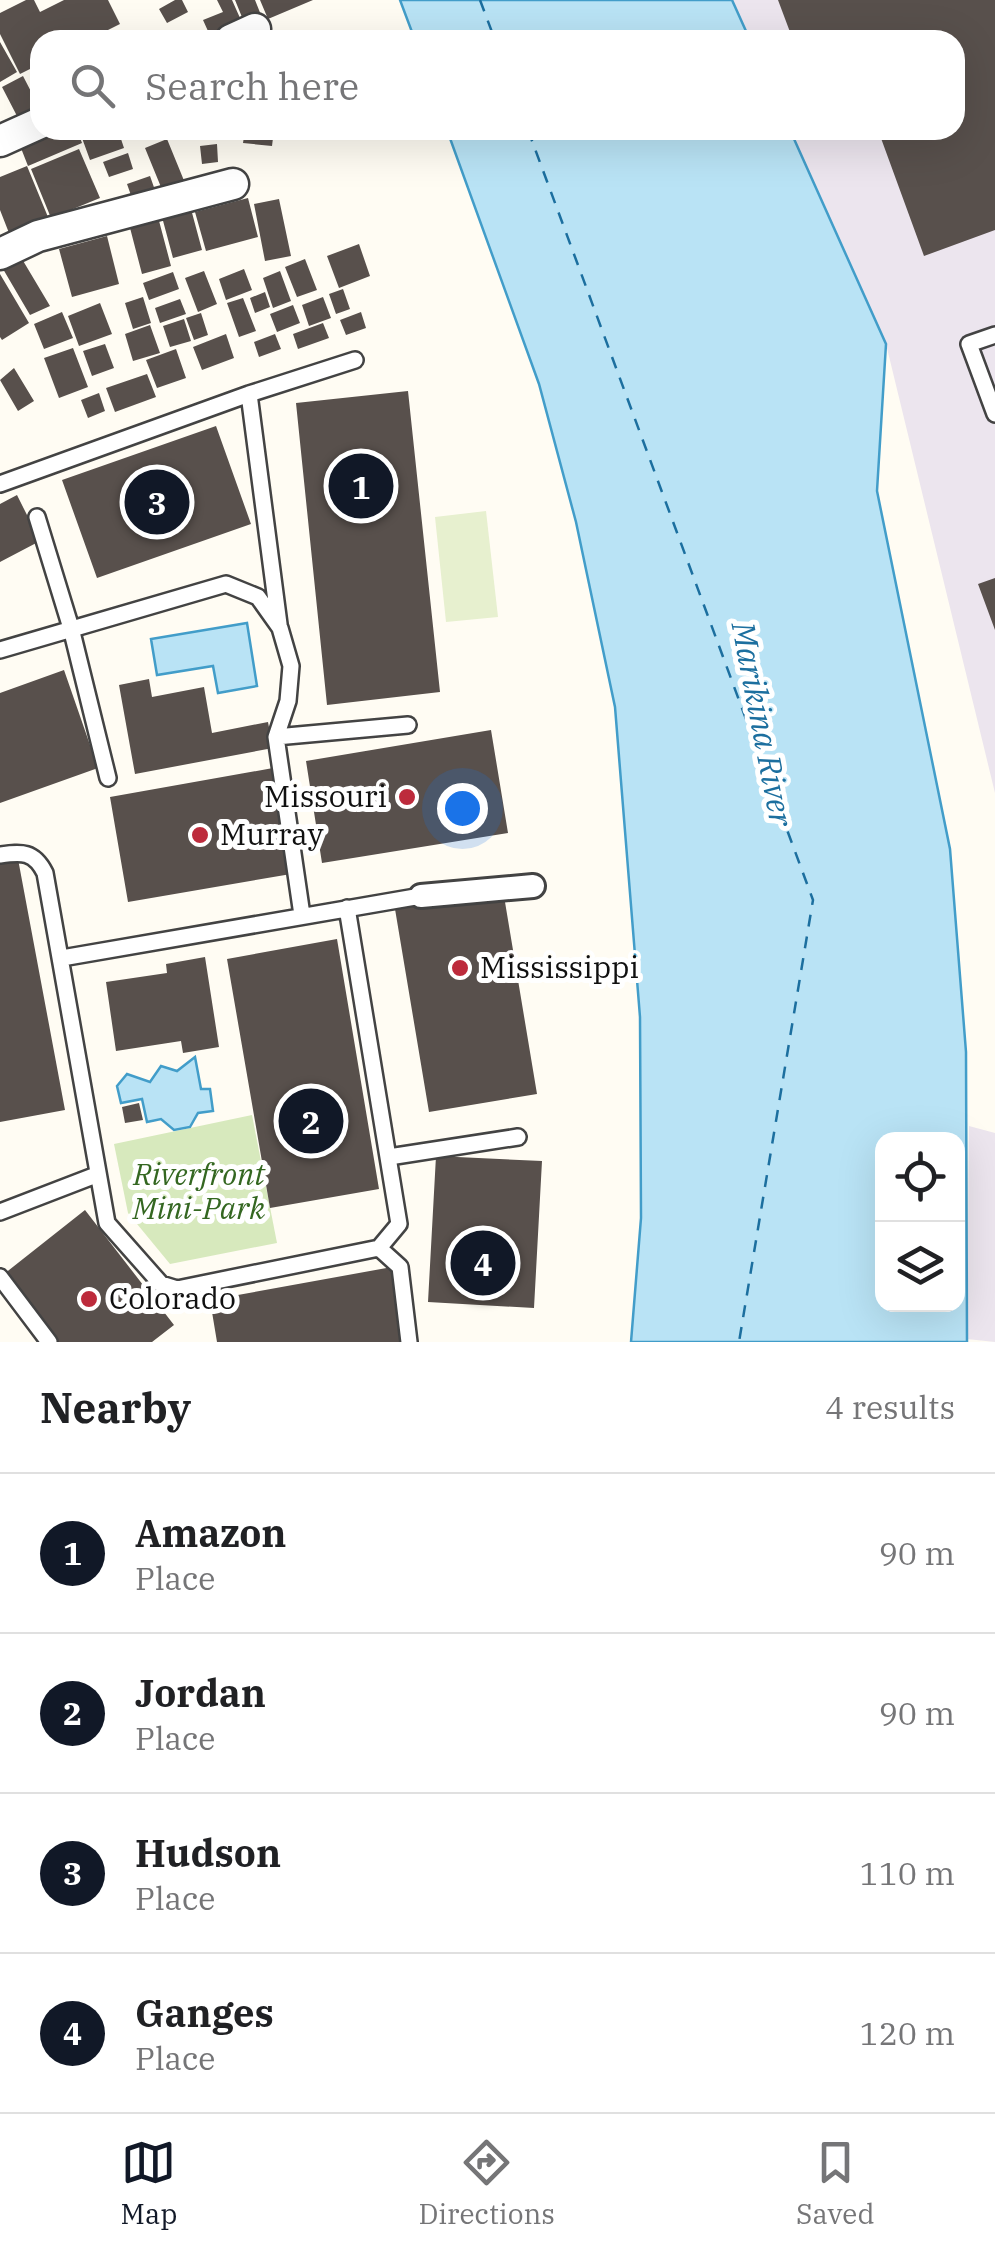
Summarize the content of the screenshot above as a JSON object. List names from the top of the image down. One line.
{"water":["Marikina River"],"parks":["Riverfront Mini-Park"],"places":["Missouri","Murray","Mississippi","Colorado"],"page":{"search":"Search here","pins":["1","3","2","4"],"heading":["Nearby","4 results"],"list":[{"mark":"1","name":"Amazon","note":"Place","value":"90 m"},{"mark":"2","name":"Jordan","note":"Place","value":"90 m"},{"mark":"3","name":"Hudson","note":"Place","value":"110 m"},{"mark":"4","name":"Ganges","note":"Place","value":"120 m"}],"nav":["Map","Directions","Saved"]}}
